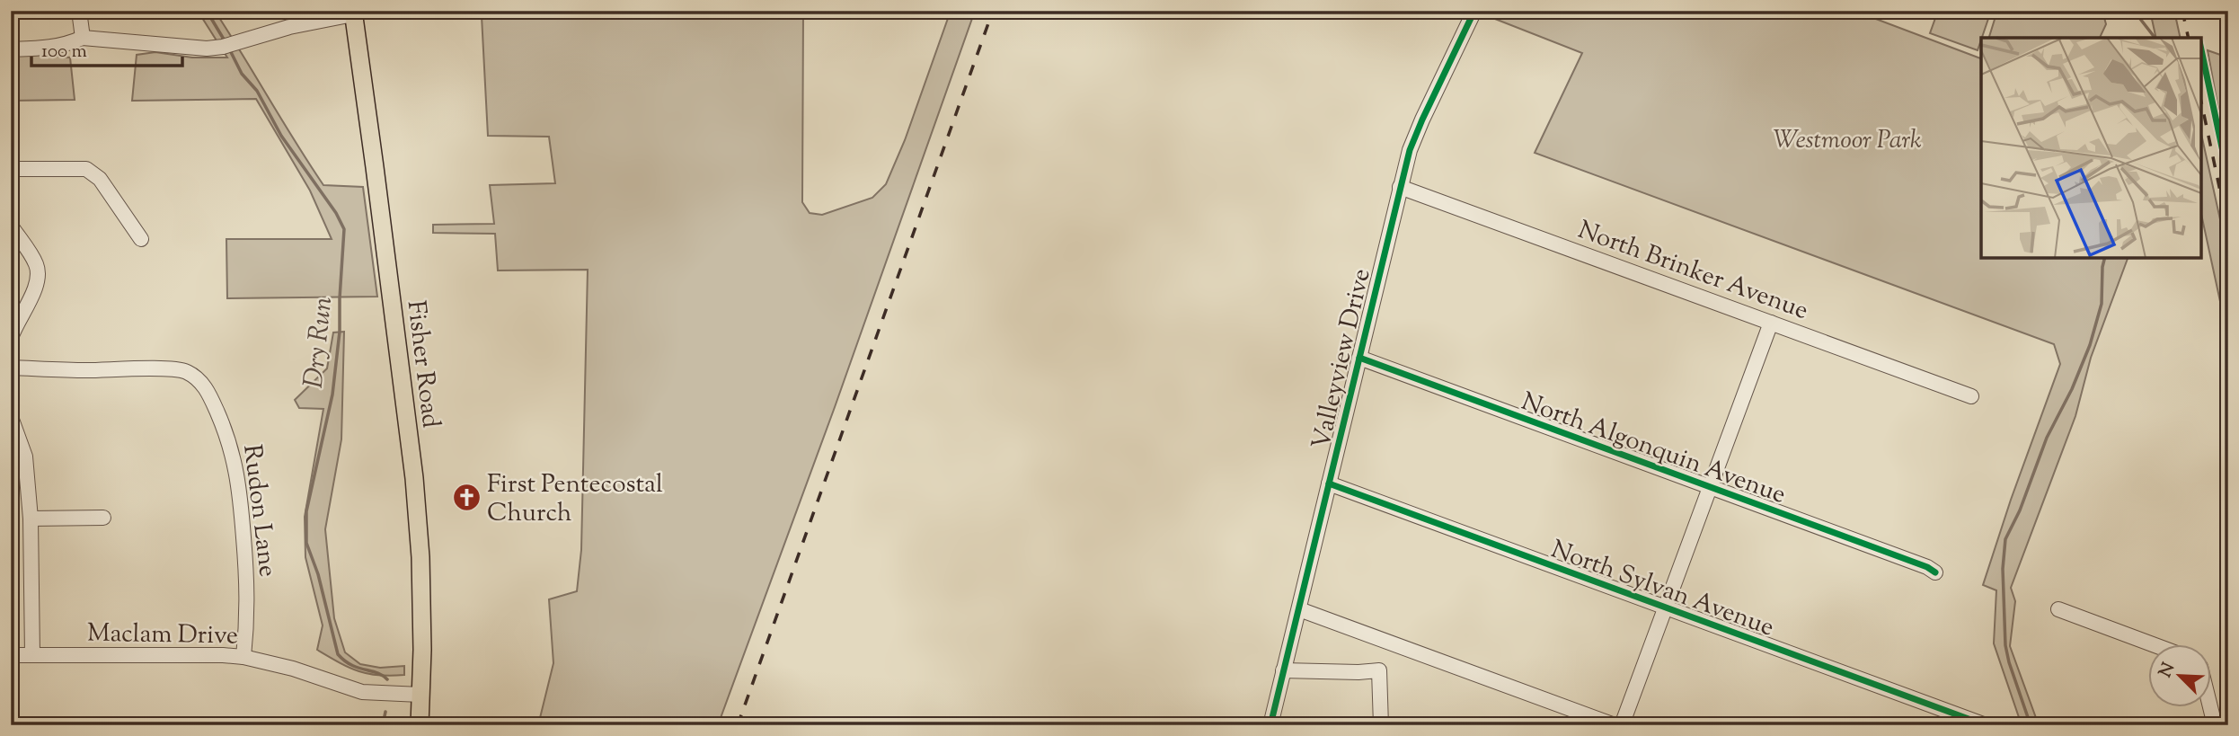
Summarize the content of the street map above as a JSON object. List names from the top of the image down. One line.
{"streets":{"main road":["Fisher Road"],"street":["North Brinker Avenue","Valleyview Drive","North Algonquin Avenue","Rudon Lane","North Sylvan Avenue","Maclam Drive"]},"crossings":[["North Brinker Avenue","Valleyview Drive"],["Valleyview Drive","North Algonquin Avenue"],["Valleyview Drive","North Sylvan Avenue"],["Fisher Road","Maclam Drive"],["Rudon Lane","Maclam Drive"]],"water":["Dry Run"],"parks":["Westmoor Park"],"places":{"church":["First Pentecostal Church"]},"scale_bar":"100 m","north":"top left"}
